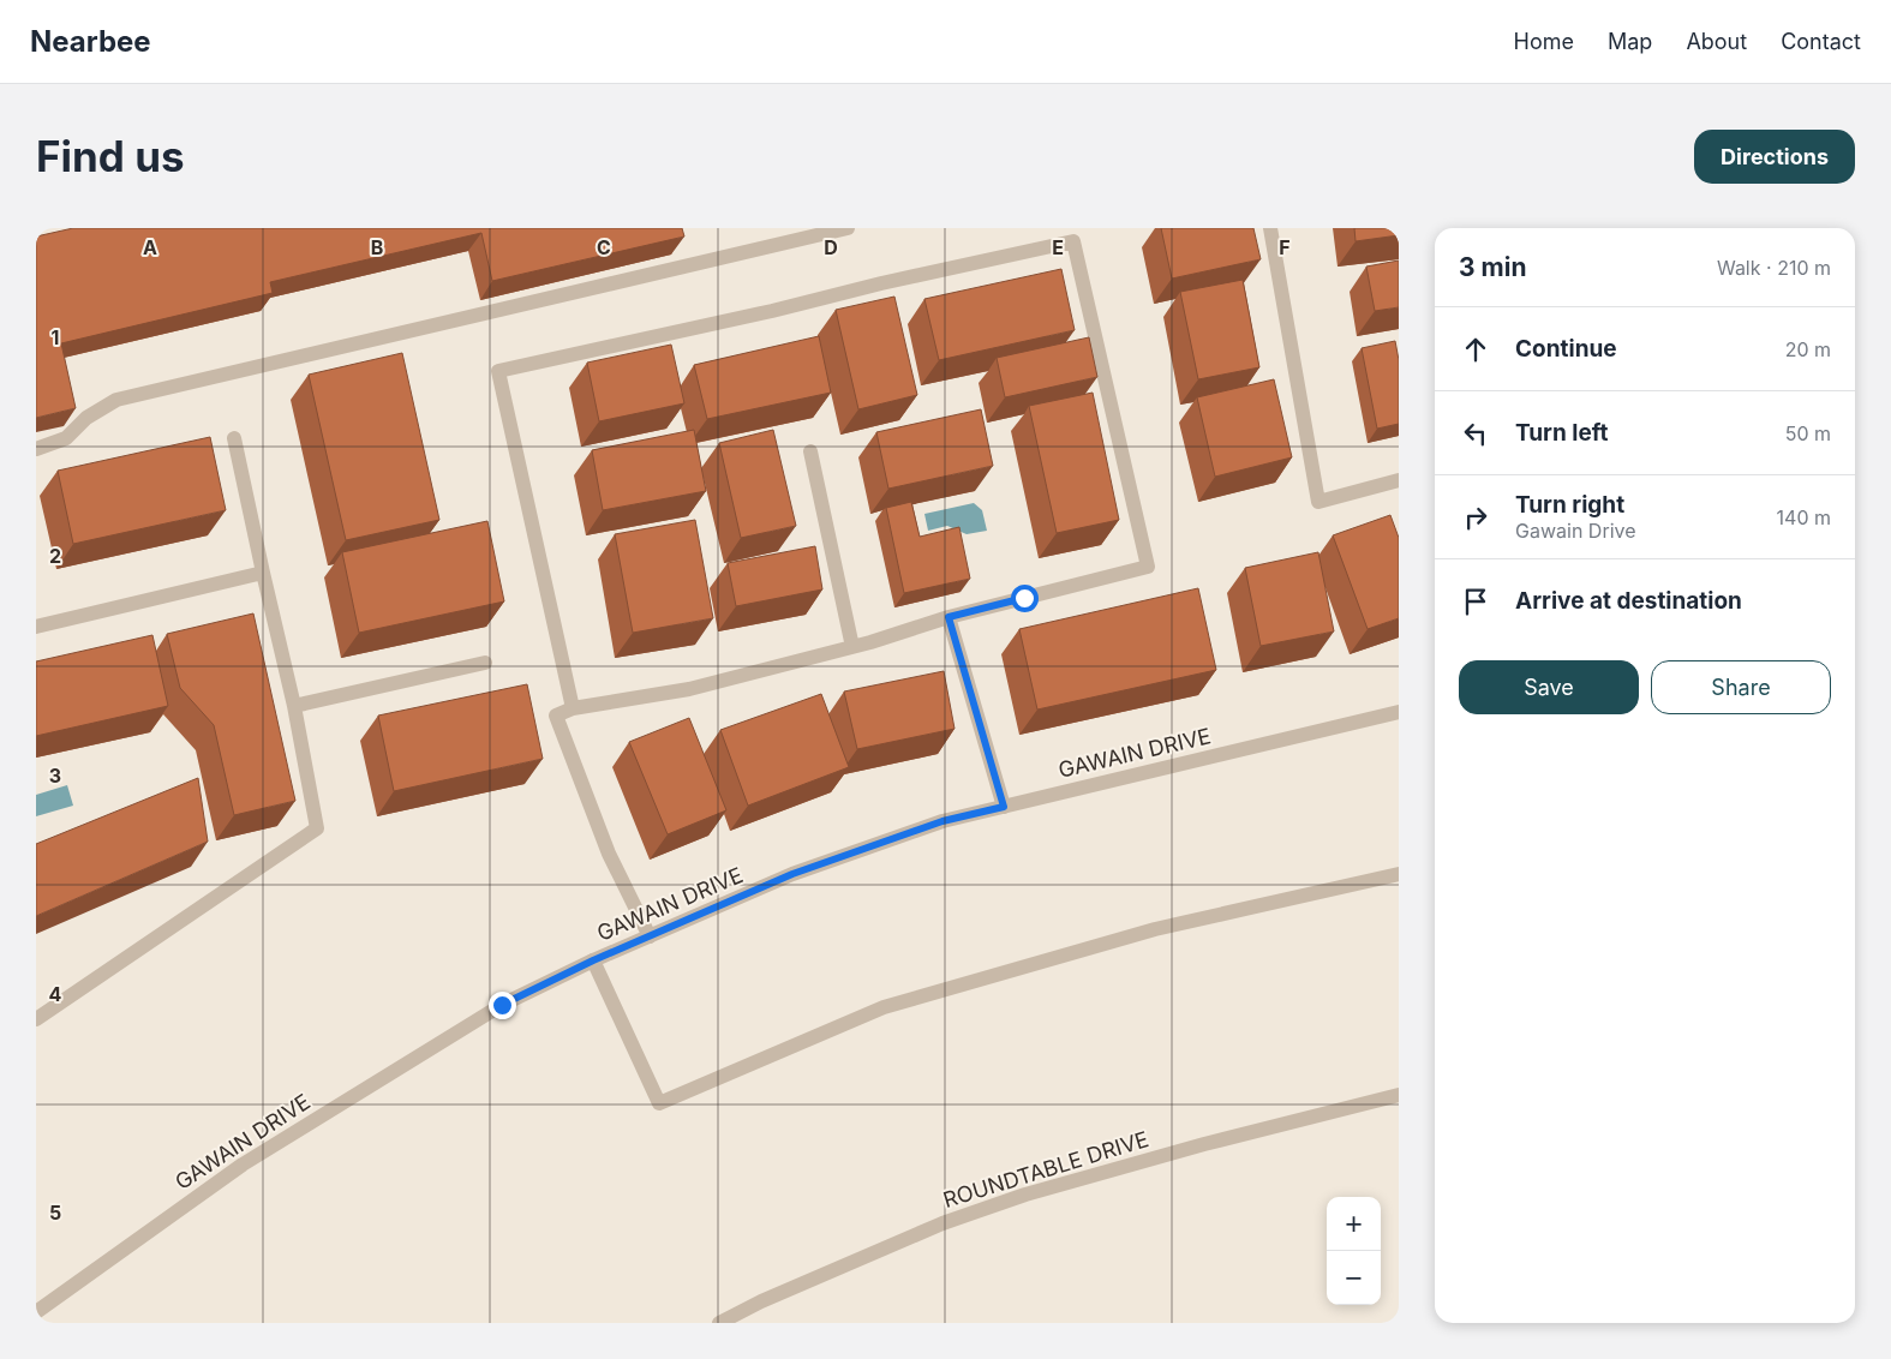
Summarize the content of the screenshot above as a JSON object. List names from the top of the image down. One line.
{"streets":{"street":["GAWAIN DRIVE","ROUNDTABLE DRIVE"]},"page":{"header":"Nearbee","nav":["Home","Map","About","Contact"],"buttons":["Directions",["Save","Share"]],"title":"Find us","heading":["3 min","Walk · 210 m"],"list":[["Continue","20 m"],["Turn left","50 m"],["Turn right","Gawain Drive","140 m"],"Arrive at destination"],"map_buttons":["+","−"]},"grid":{"columns":["A","B","C","D","E","F"],"rows":["1","2","3","4","5"]}}
